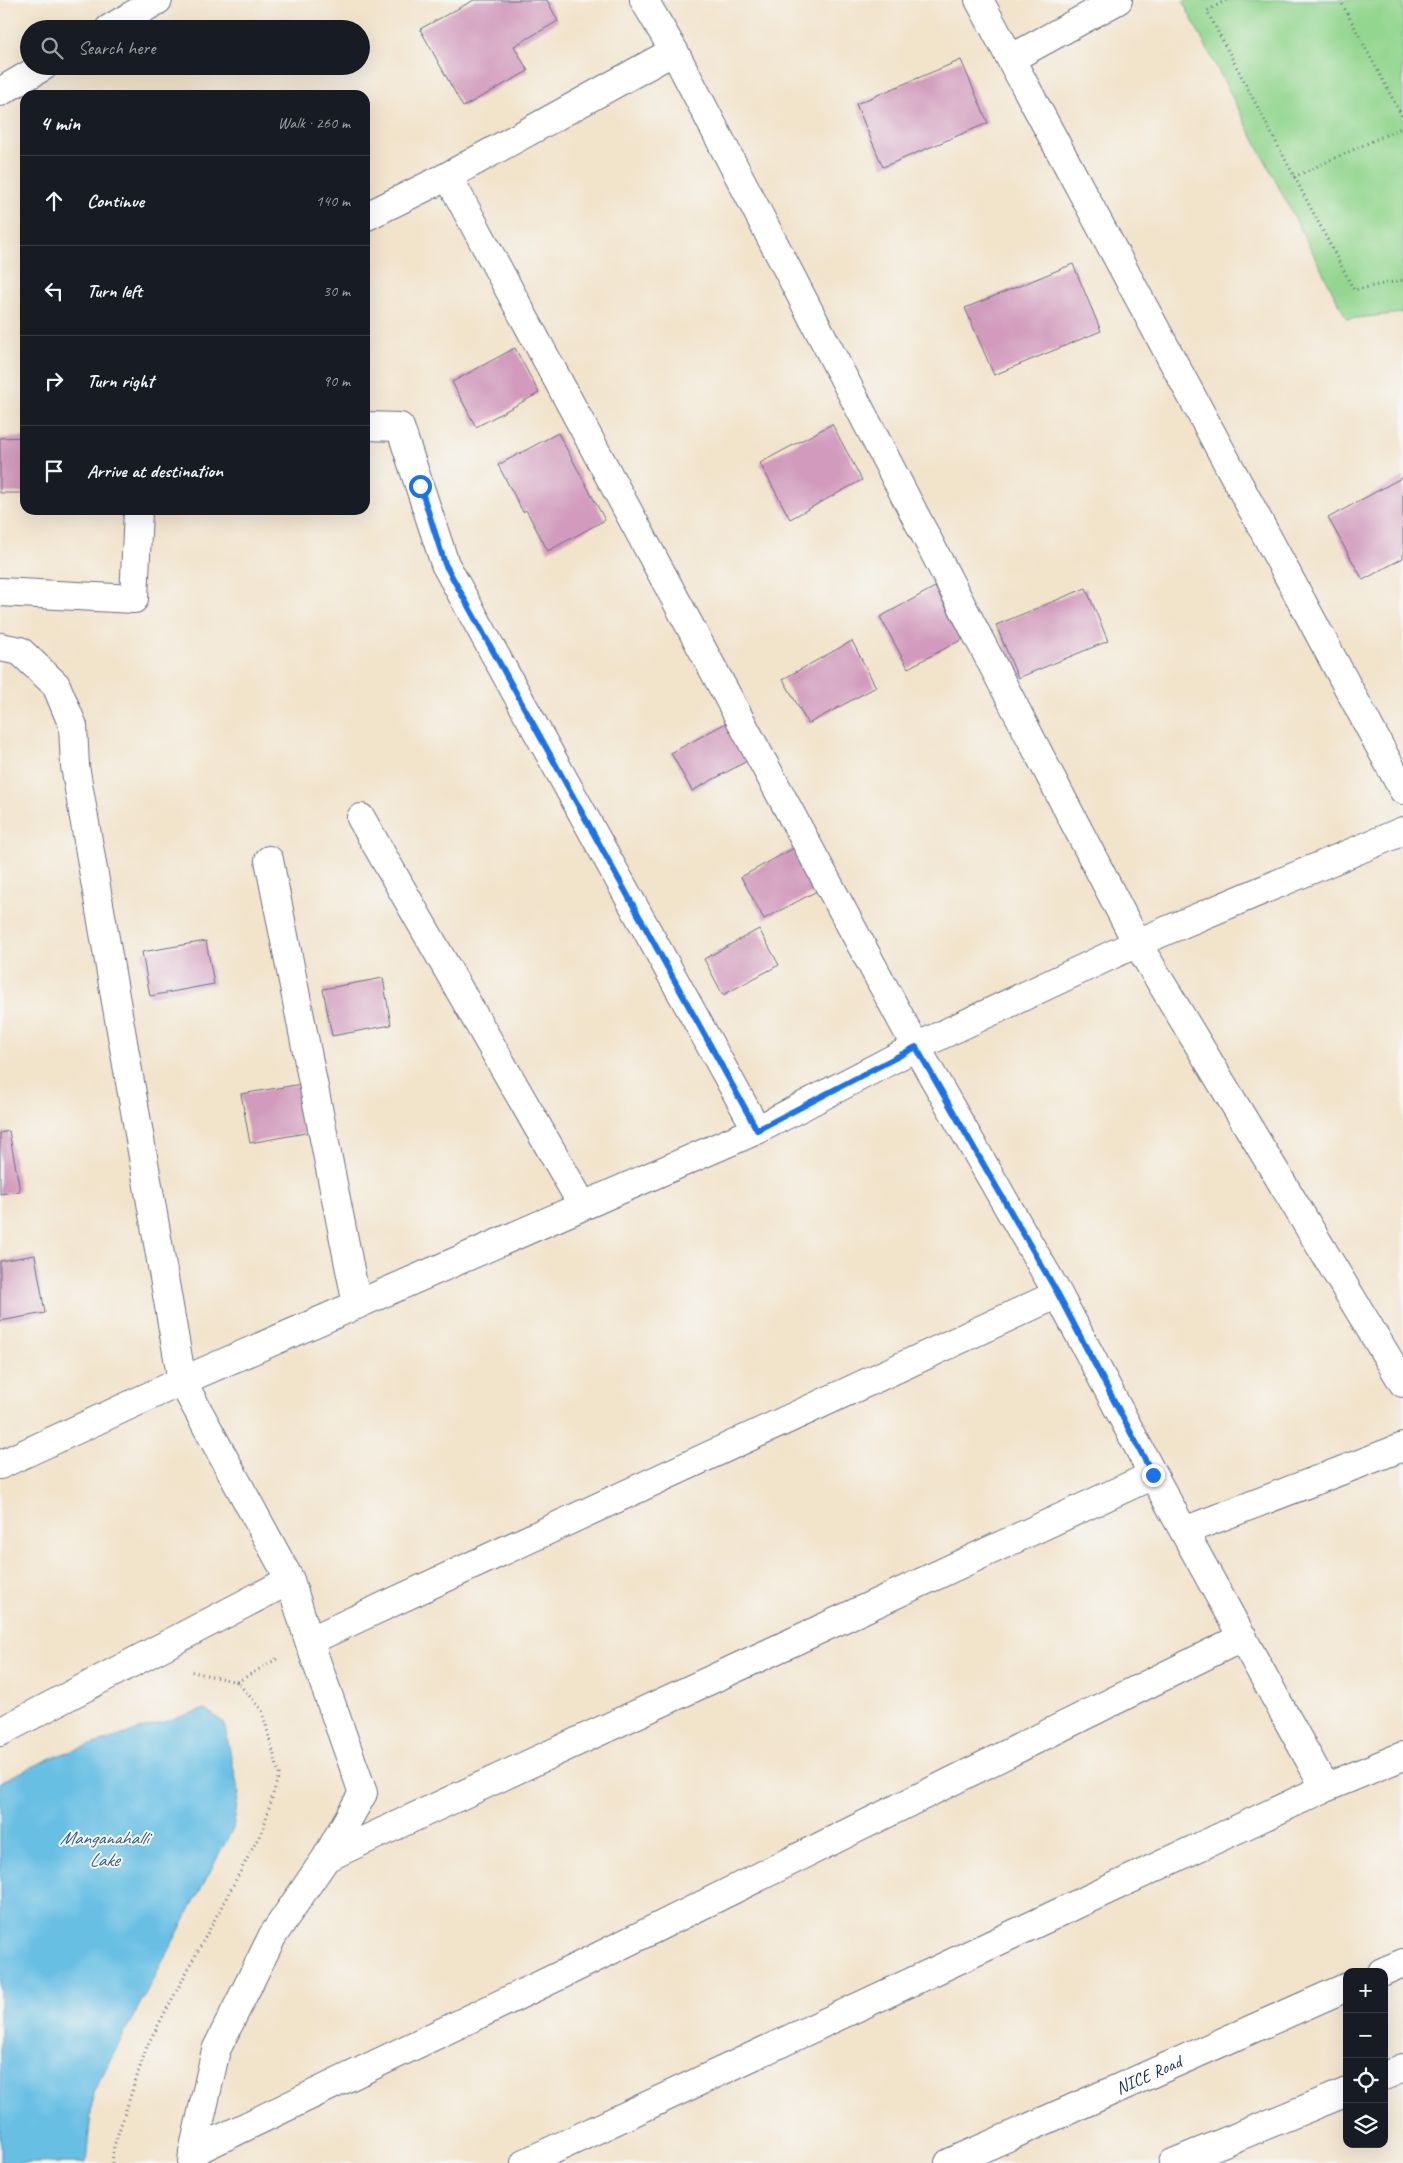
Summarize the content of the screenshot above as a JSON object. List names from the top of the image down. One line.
{"streets":{"main road":["NICE Road"]},"water":["Manganahalli Lake"],"page":{"search":"Search here","heading":["4 min","Walk · 260 m"],"list":[["Continue","140 m"],["Turn left","30 m"],["Turn right","90 m"],"Arrive at destination"],"map_buttons":["+","−"]}}
